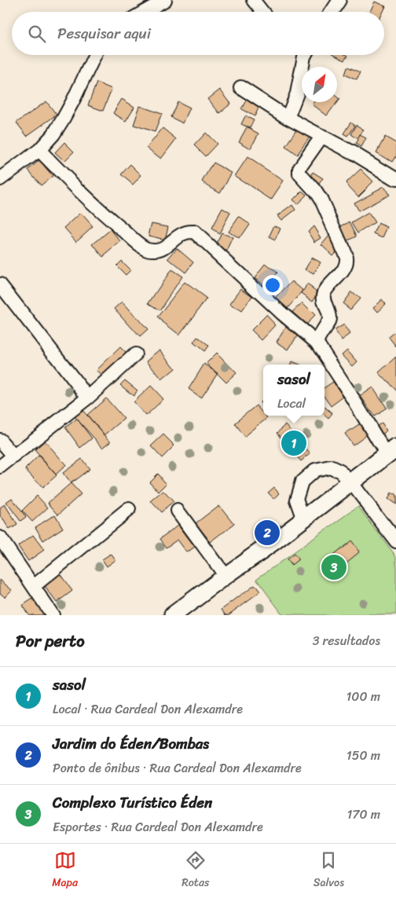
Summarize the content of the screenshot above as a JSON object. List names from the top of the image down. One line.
{"north":"top right","page":{"search":"Pesquisar aqui","popup":["sasol","Local"],"pins":["1","2","3"],"heading":["Por perto","3 resultados"],"list":[{"mark":"1","name":"sasol","note":"Local · Rua Cardeal Don Alexamdre","value":"100 m"},{"mark":"2","name":"Jardim do Éden/Bombas","note":"Ponto de ônibus · Rua Cardeal Don Alexamdre","value":"150 m"},{"mark":"3","name":"Complexo Turístico Éden","note":"Esportes · Rua Cardeal Don Alexamdre","value":"170 m"}],"nav":["Mapa","Rotas","Salvos"]}}
